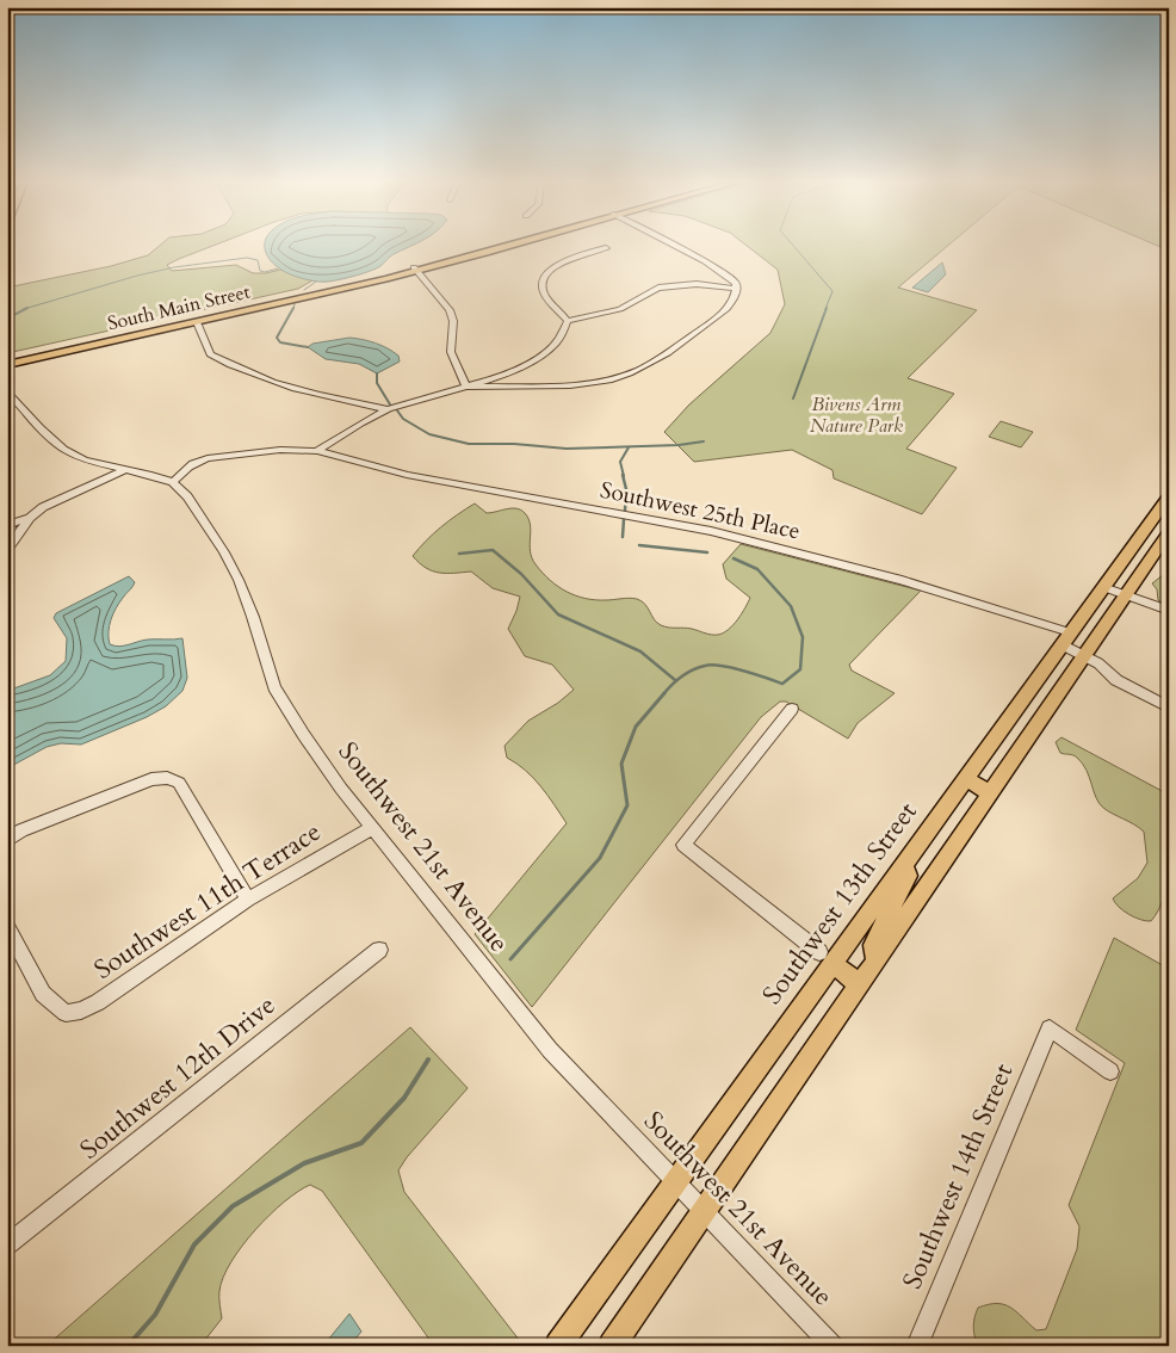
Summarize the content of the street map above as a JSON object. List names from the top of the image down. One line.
{"streets":{"main road":["South Main Street","Southwest 13th Street"],"street":["Southwest 25th Place","Southwest 21st Avenue","Southwest 11th Terrace","Southwest 12th Drive","Southwest 14th Street"]},"crossings":[["Southwest 25th Place","Southwest 21st Avenue"],["Southwest 25th Place","Southwest 13th Street"],["Southwest 21st Avenue","Southwest 11th Terrace"],["Southwest 21st Avenue","Southwest 13th Street"]],"parks":["Bivens Arm Nature Park"]}
